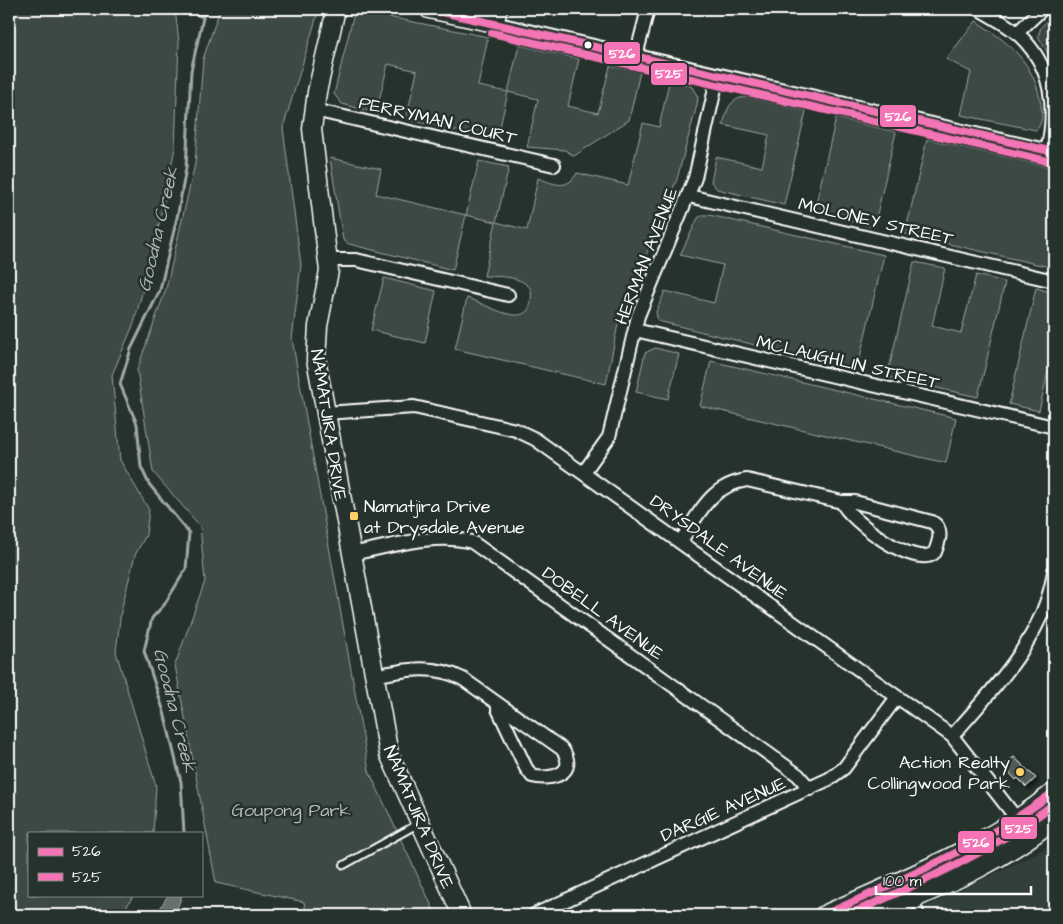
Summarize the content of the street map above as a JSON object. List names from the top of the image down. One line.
{"streets":{"street":["PERRYMAN COURT","MOLONEY STREET","HERMAN AVENUE","MCLAUGHLIN STREET","NAMATJIRA DRIVE","DRYSDALE AVENUE","DOBELL AVENUE","DARGIE AVENUE"]},"crossings":[["PERRYMAN COURT","NAMATJIRA DRIVE"],["MOLONEY STREET","HERMAN AVENUE"],["HERMAN AVENUE","MCLAUGHLIN STREET"],["HERMAN AVENUE","DRYSDALE AVENUE"],["NAMATJIRA DRIVE","DRYSDALE AVENUE"],["NAMATJIRA DRIVE","DOBELL AVENUE"],["DRYSDALE AVENUE","DARGIE AVENUE"],["DOBELL AVENUE","DARGIE AVENUE"]],"water":["Goodna Creek"],"parks":["Goupong Park"],"places":{"transit":["Namatjira Drive at Drysdale Avenue"],"other":["Action Realty Collingwood Park"]},"lines":["transit line 526","transit line 525"],"legend":["526","525"],"scale_bar":"100 m"}
